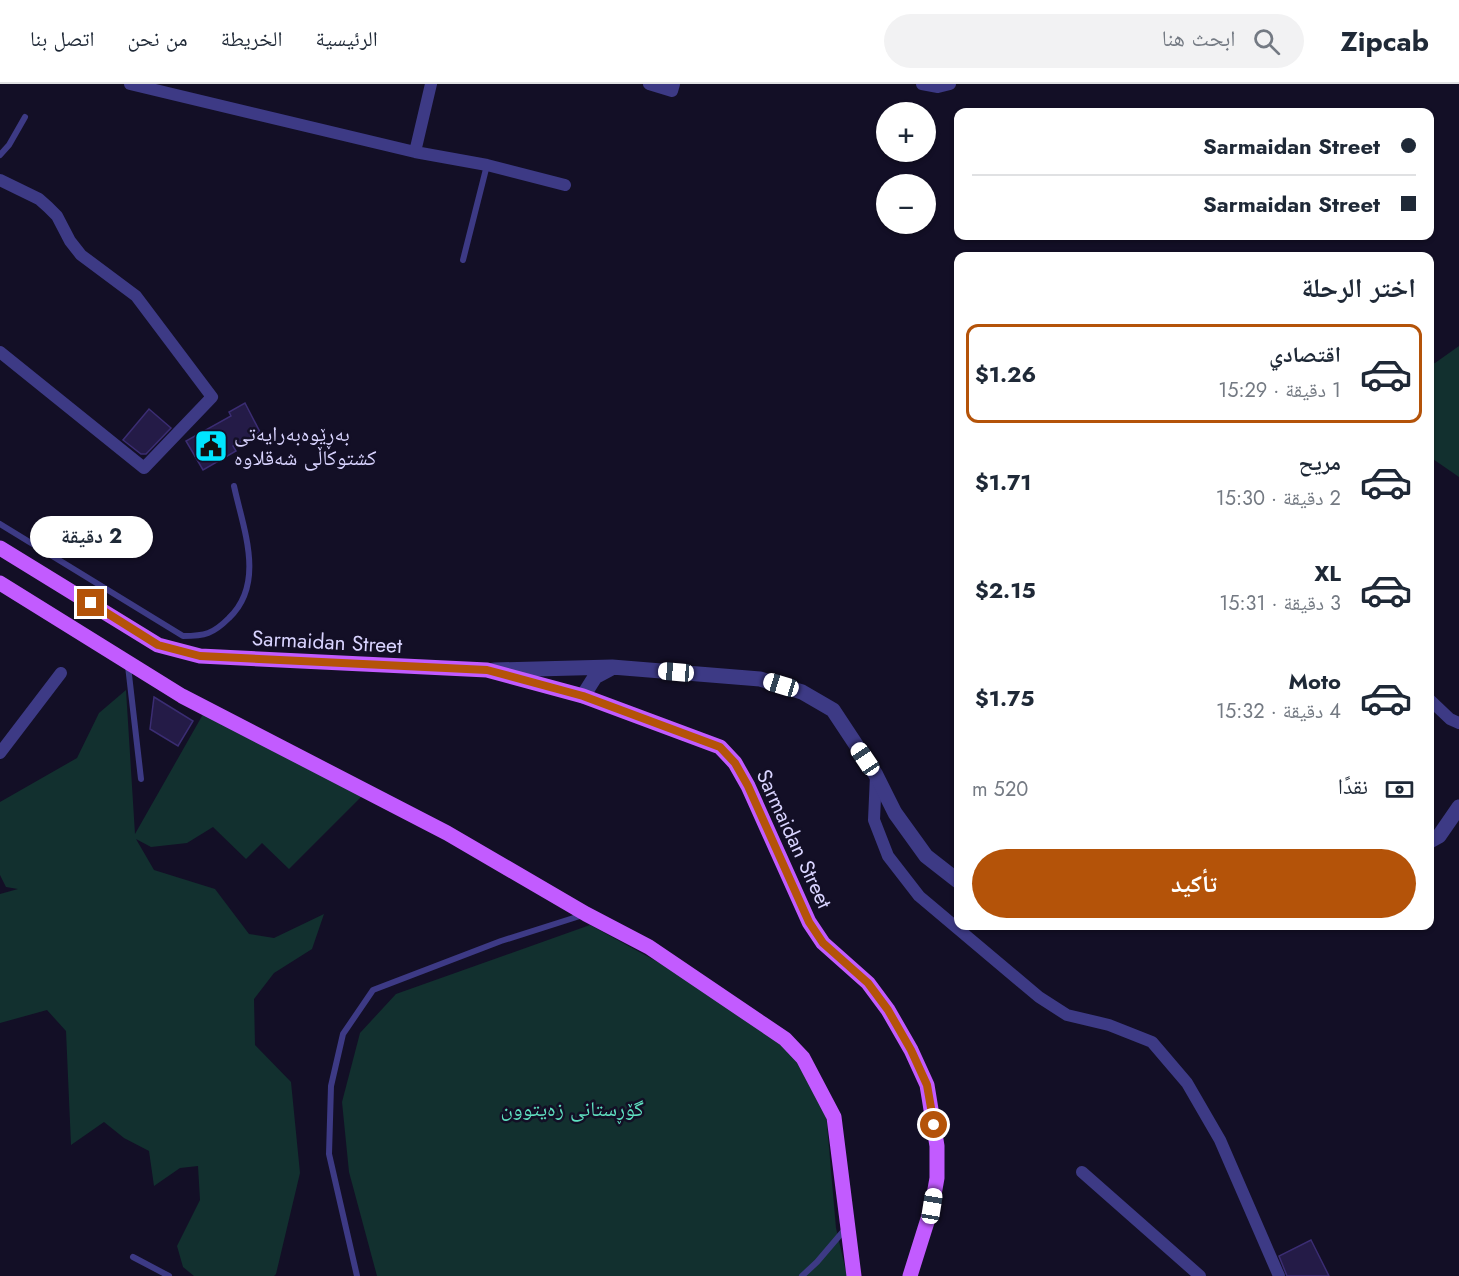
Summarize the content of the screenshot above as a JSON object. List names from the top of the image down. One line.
{"streets":{"main road":["Sarmaidan Street"]},"parks":["گۆڕستانی زەیتوون"],"places":{"public building":["بەڕێوەبەرایەتی کشتوکاڵی شەقلاوە"]},"page":{"header":"Zipcab","search":"ابحث هنا","nav":["الرئيسية","الخريطة","من نحن","اتصل بنا"],"map_buttons":["+","−"],"banner":["Sarmaidan Street","Sarmaidan Street"],"heading":"اختر الرحلة","list":[{"name":"اقتصادي","note":"1 دقيقة · 15:29","value":"$1.26"},{"name":"مريح","note":"2 دقيقة · 15:30","value":"$1.71"},{"name":"XL","note":"3 دقيقة · 15:31","value":"$2.15"},{"name":"Moto","note":"4 دقيقة · 15:32","value":"$1.75"}],"bubble":"2 دقيقة","pay":["نقدًا","520 m"],"buttons":"تأكيد"}}
